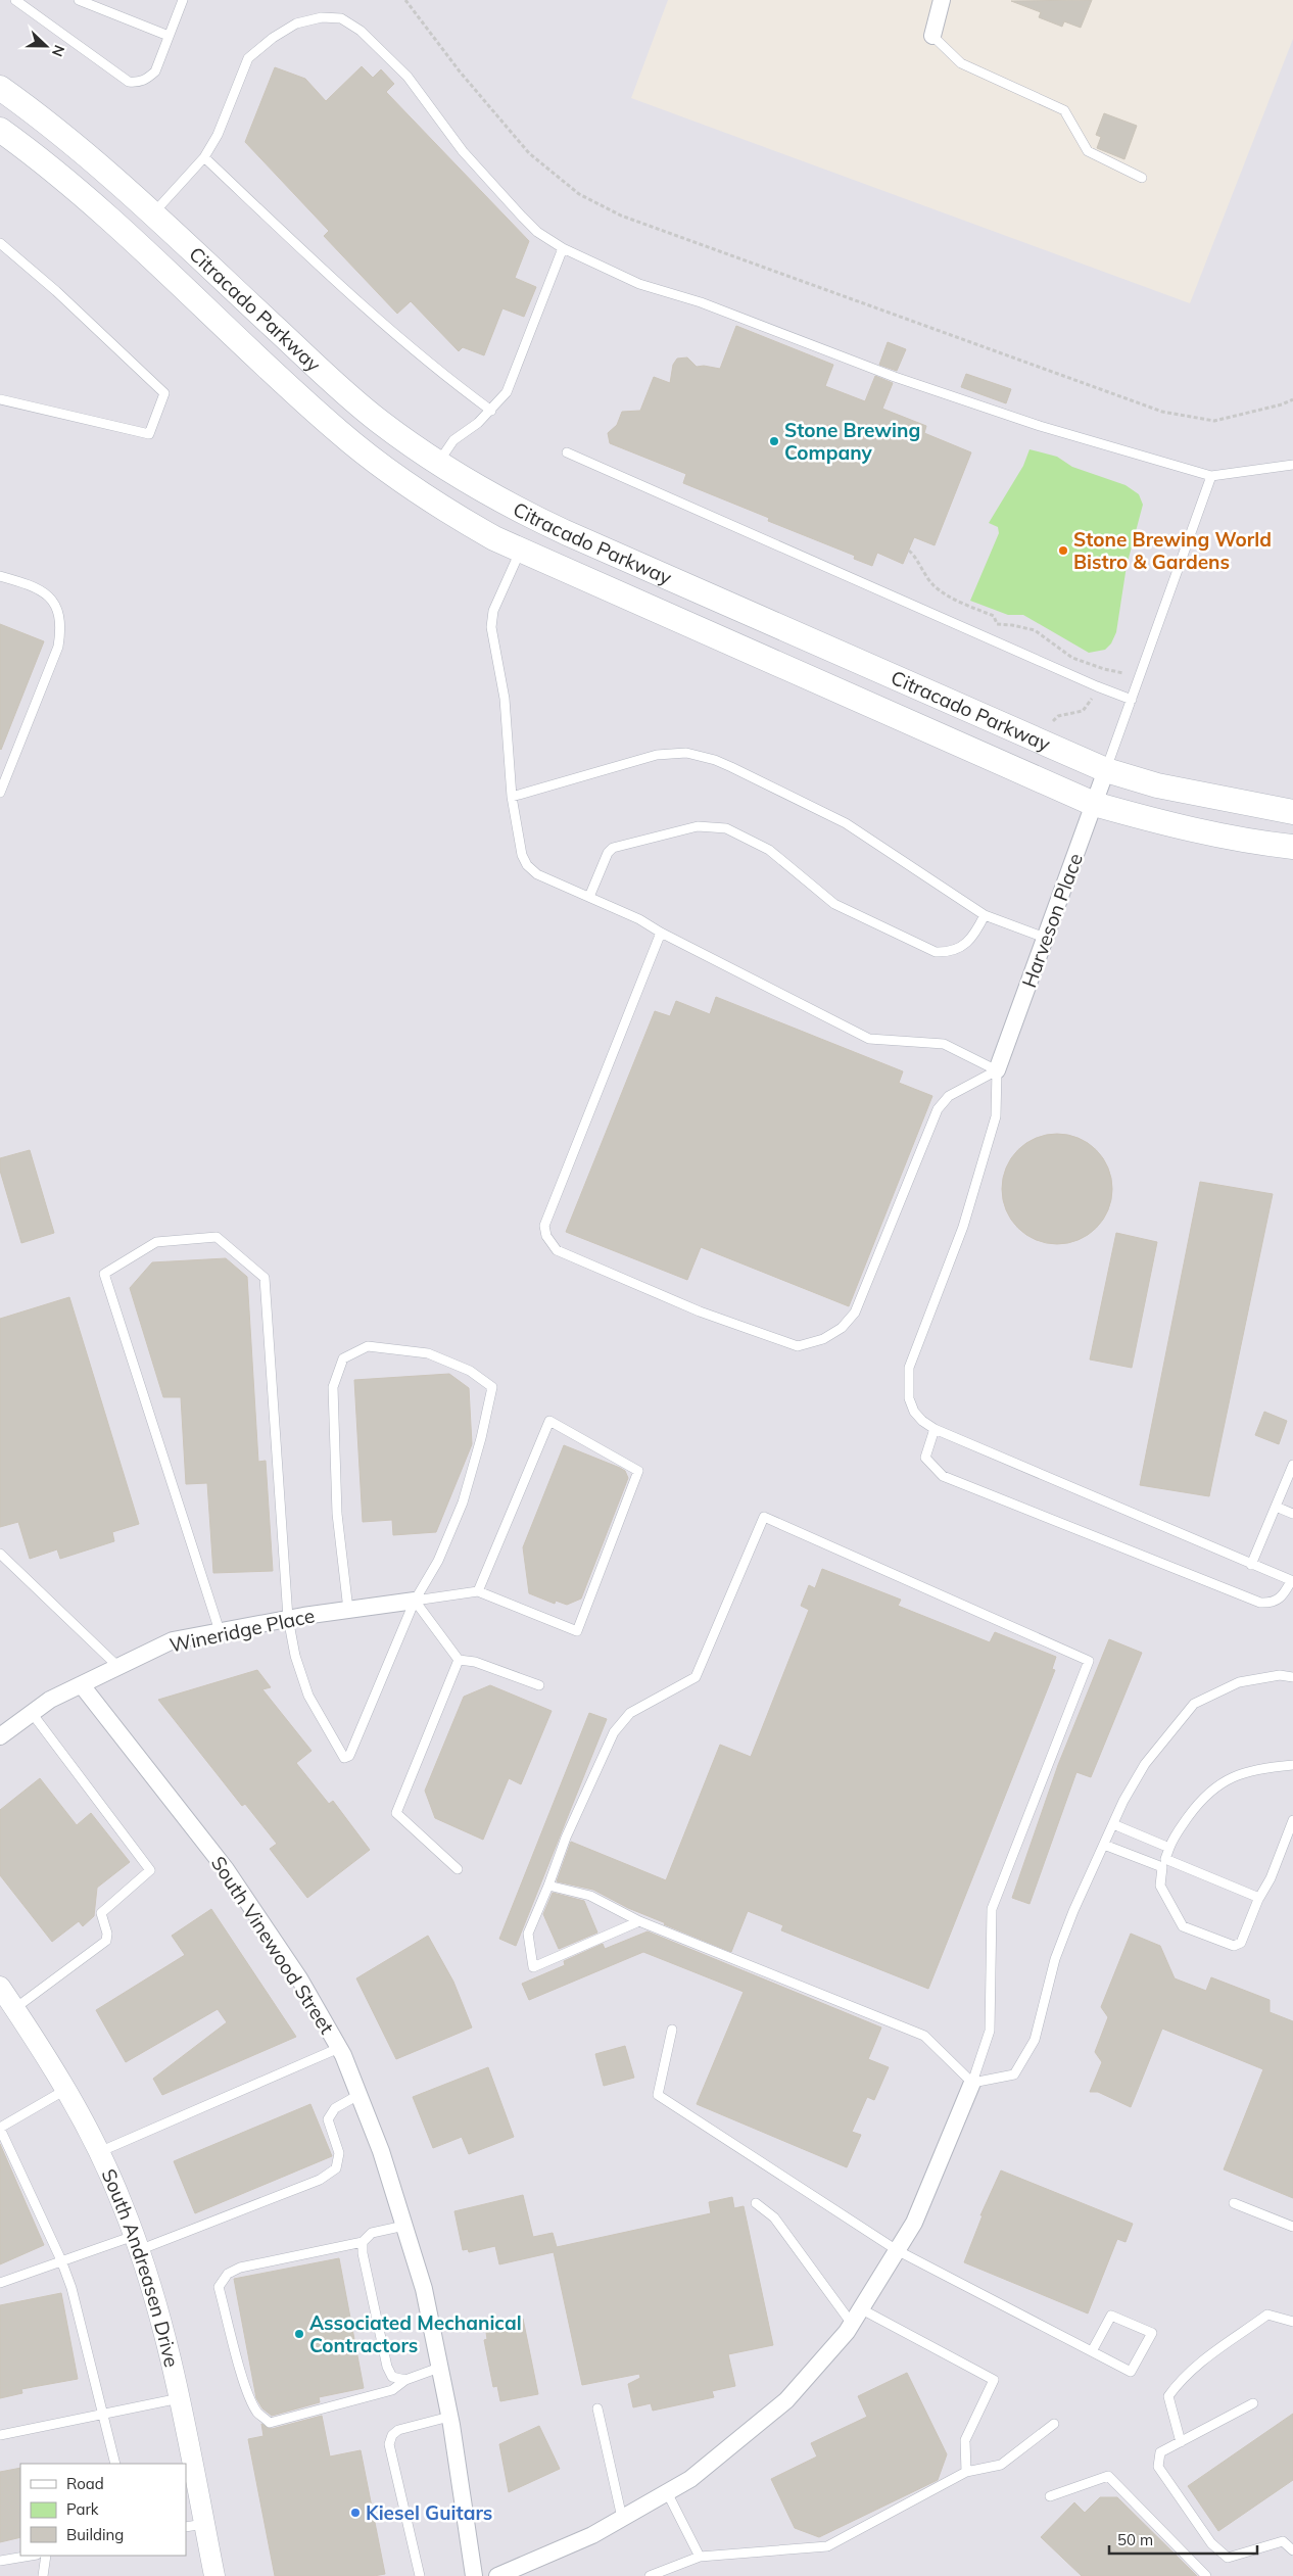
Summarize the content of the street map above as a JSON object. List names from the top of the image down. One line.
{"streets":{"main road":["Citracado Parkway"],"street":["Harveson Place","Wineridge Place","South Vinewood Street","South Andreasen Drive"]},"crossings":[["Citracado Parkway","Harveson Place"],["Wineridge Place","South Vinewood Street"]],"places":["Stone Brewing Company","Stone Brewing World Bistro & Gardens","Associated Mechanical Contractors","Kiesel Guitars"],"legend":["Road","Park","Building"],"scale_bar":"50 m","north":"right"}
